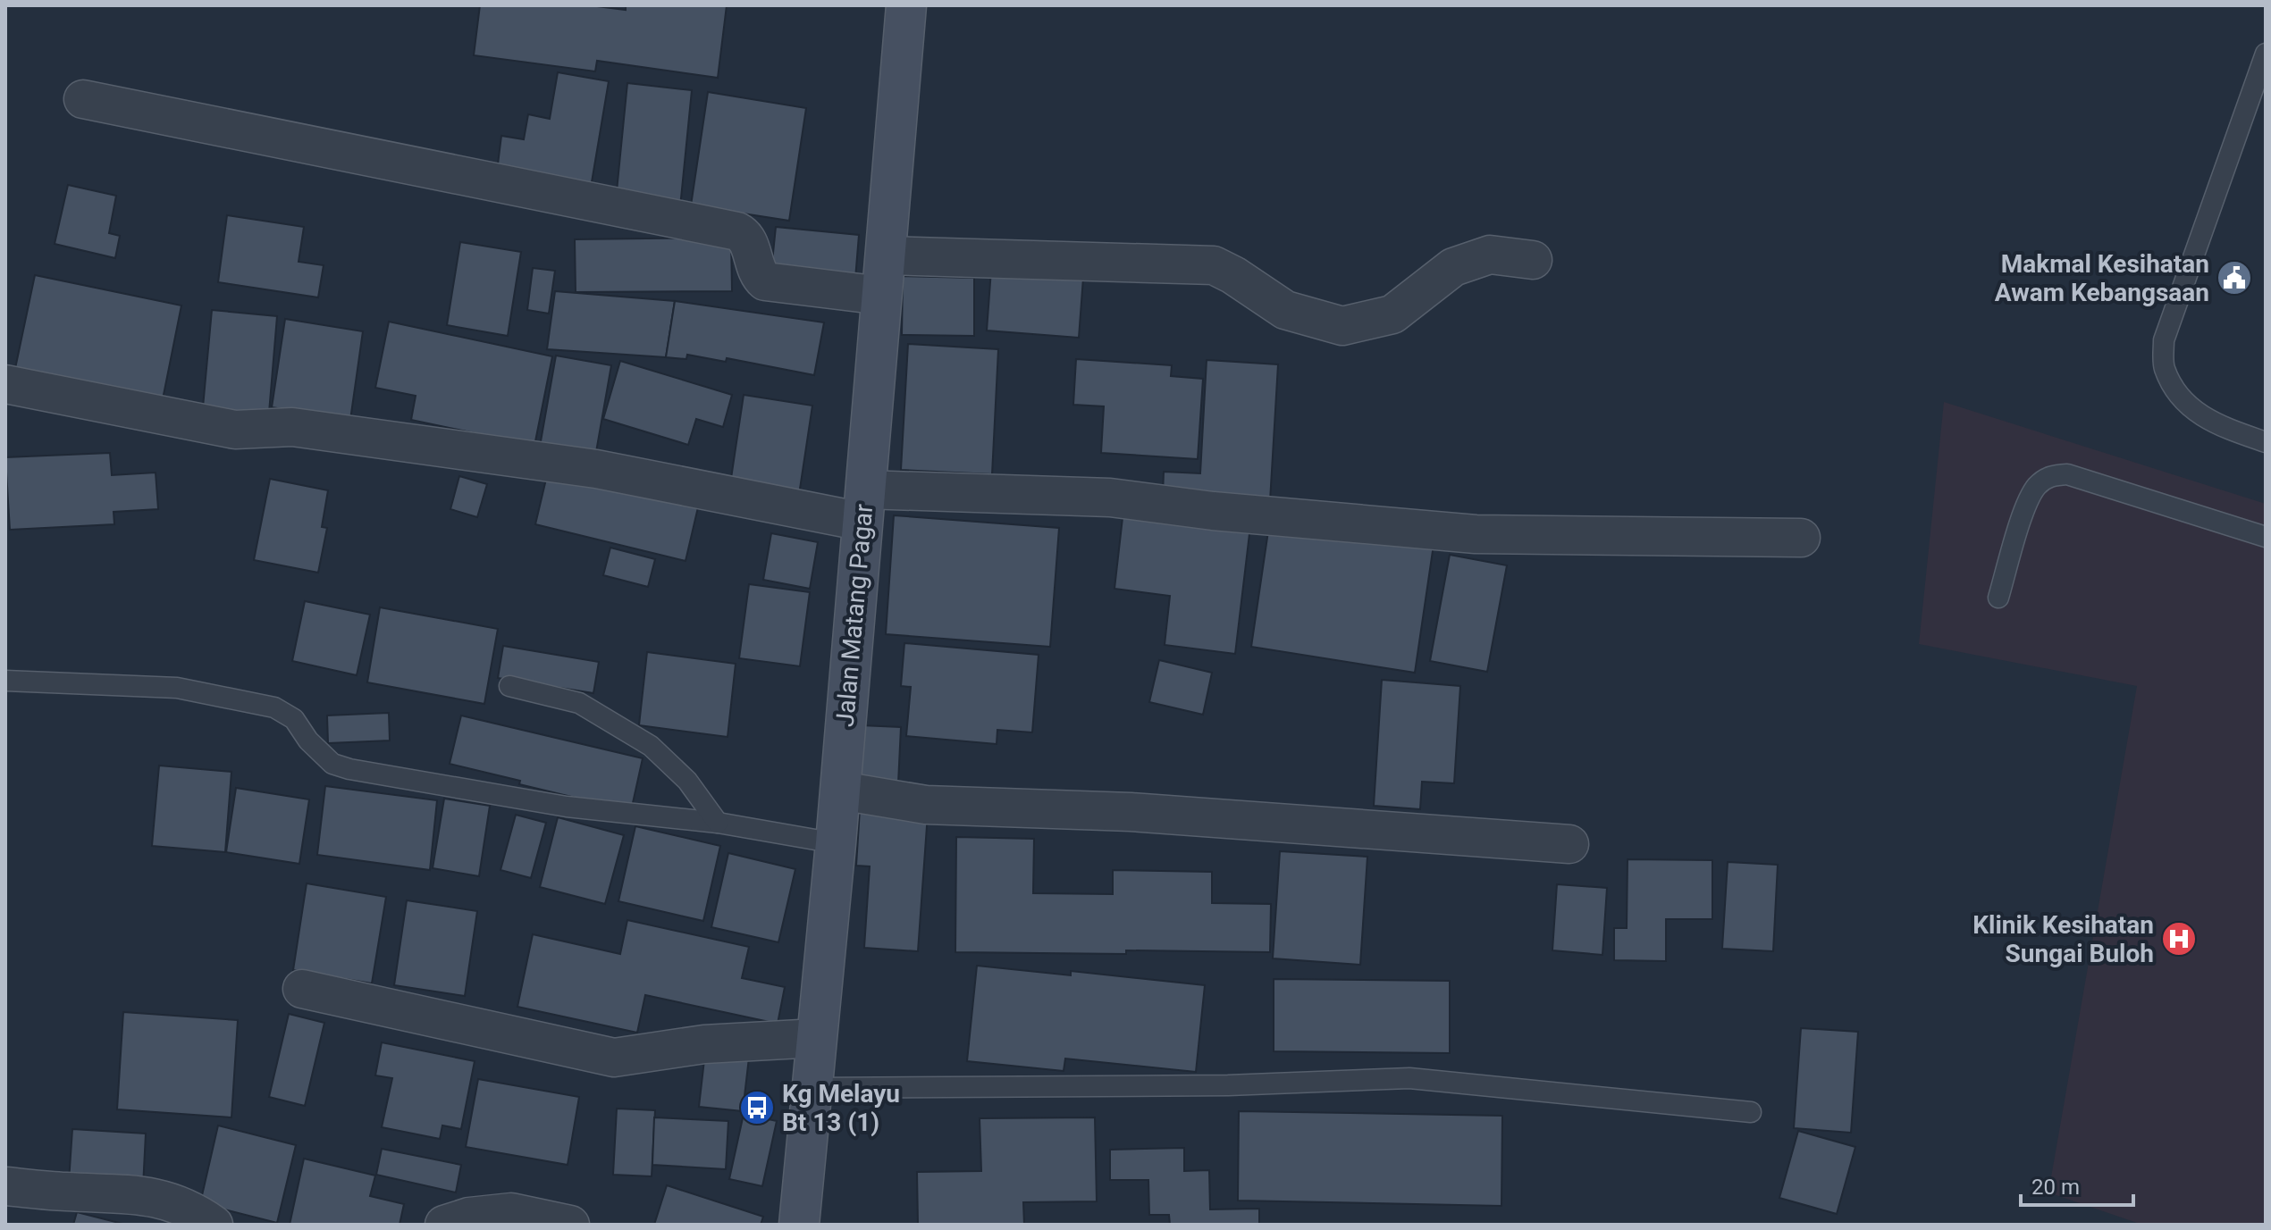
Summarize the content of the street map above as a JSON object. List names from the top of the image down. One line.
{"streets":{"main road":["Jalan Matang Pagar"]},"places":{"public building":["Makmal Kesihatan Awam Kebangsaan"],"hospital":["Klinik Kesihatan Sungai Buloh"],"bus stop":["Kg Melayu Bt 13 (1)"]},"scale_bar":"20 m"}
